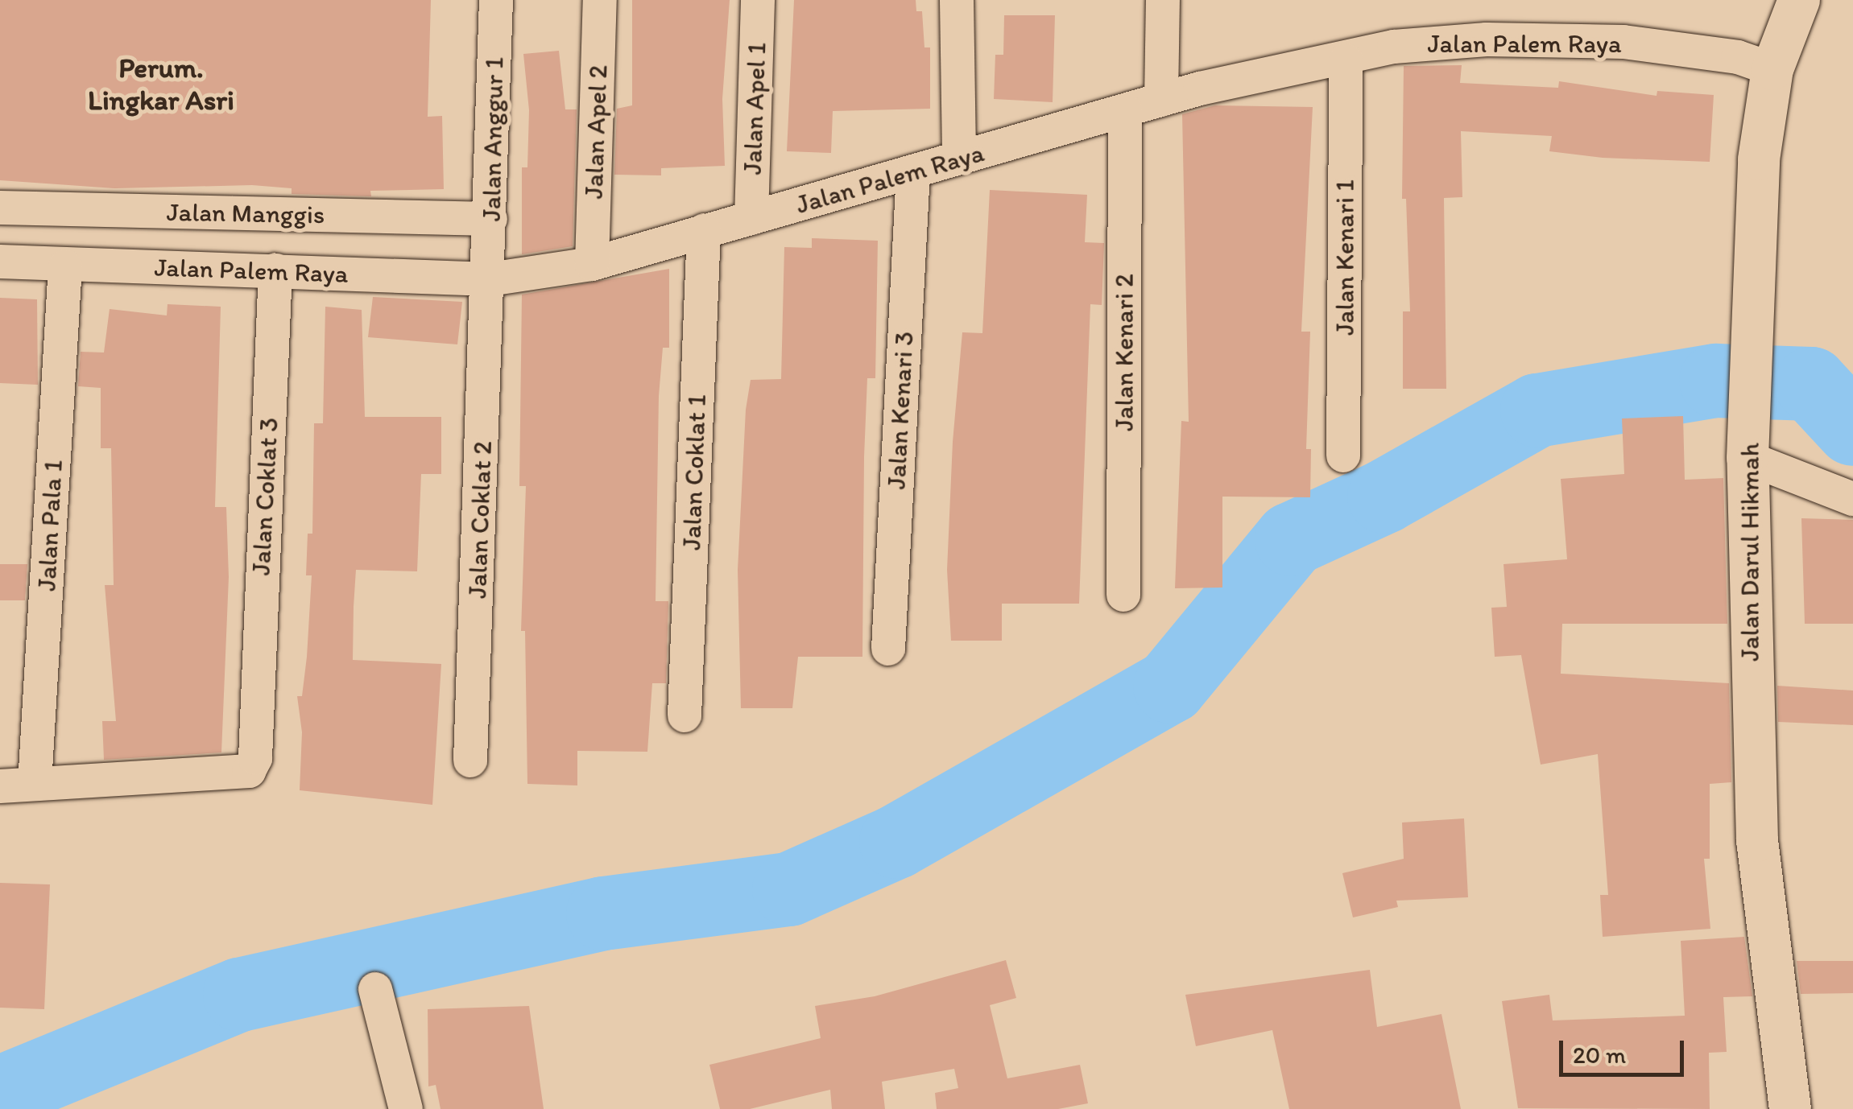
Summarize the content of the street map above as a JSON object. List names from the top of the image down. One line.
{"streets":{"street":["Jalan Palem Raya","Jalan Apel 1","Jalan Apel 2","Jalan Anggur 1","Jalan Manggis","Jalan Kenari 1","Jalan Kenari 2","Jalan Kenari 3","Jalan Coklat 1","Jalan Coklat 3","Jalan Coklat 2","Jalan Pala 1","Jalan Darul Hikmah"]},"crossings":[["Jalan Palem Raya","Jalan Apel 1"],["Jalan Palem Raya","Jalan Apel 2"],["Jalan Palem Raya","Jalan Anggur 1"],["Jalan Palem Raya","Jalan Kenari 1"],["Jalan Palem Raya","Jalan Kenari 2"],["Jalan Palem Raya","Jalan Kenari 3"],["Jalan Palem Raya","Jalan Coklat 1"],["Jalan Palem Raya","Jalan Coklat 3"],["Jalan Palem Raya","Jalan Coklat 2"],["Jalan Palem Raya","Jalan Pala 1"],["Jalan Palem Raya","Jalan Darul Hikmah"],["Jalan Anggur 1","Jalan Manggis"],["Jalan Anggur 1","Jalan Coklat 2"],["Jalan Coklat 3","Jalan Pala 1"]],"districts":["Perum. Lingkar Asri"],"scale_bar":"20 m"}
